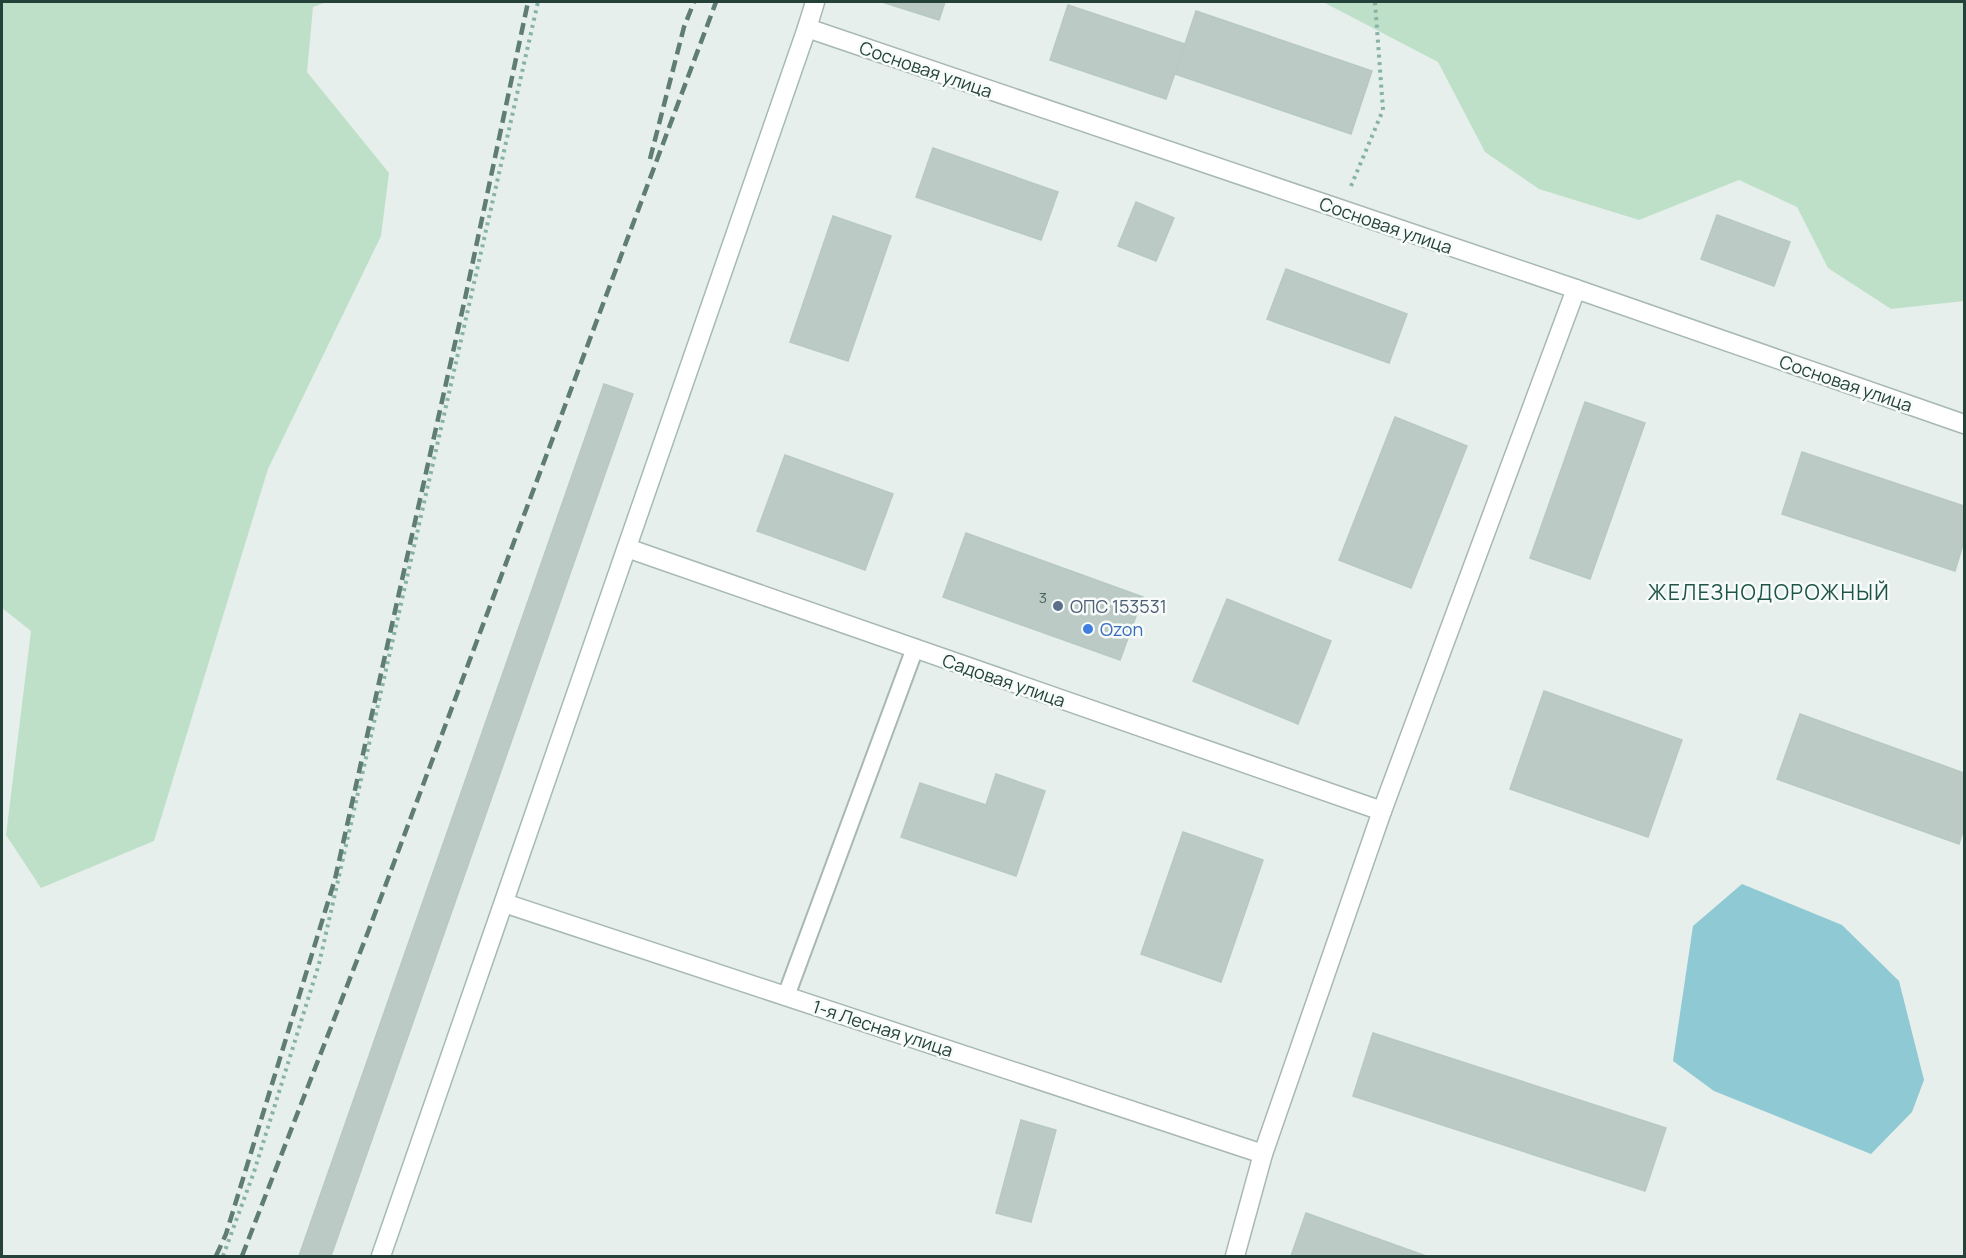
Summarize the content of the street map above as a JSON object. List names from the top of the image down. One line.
{"streets":{"street":["Сосновая улица","Садовая улица","1-я Лесная улица"]},"districts":["ЖЕЛЕЗНОДОРОЖНЫЙ"],"places":["ОПС 153531","Ozon"],"house_numbers":["3"]}
